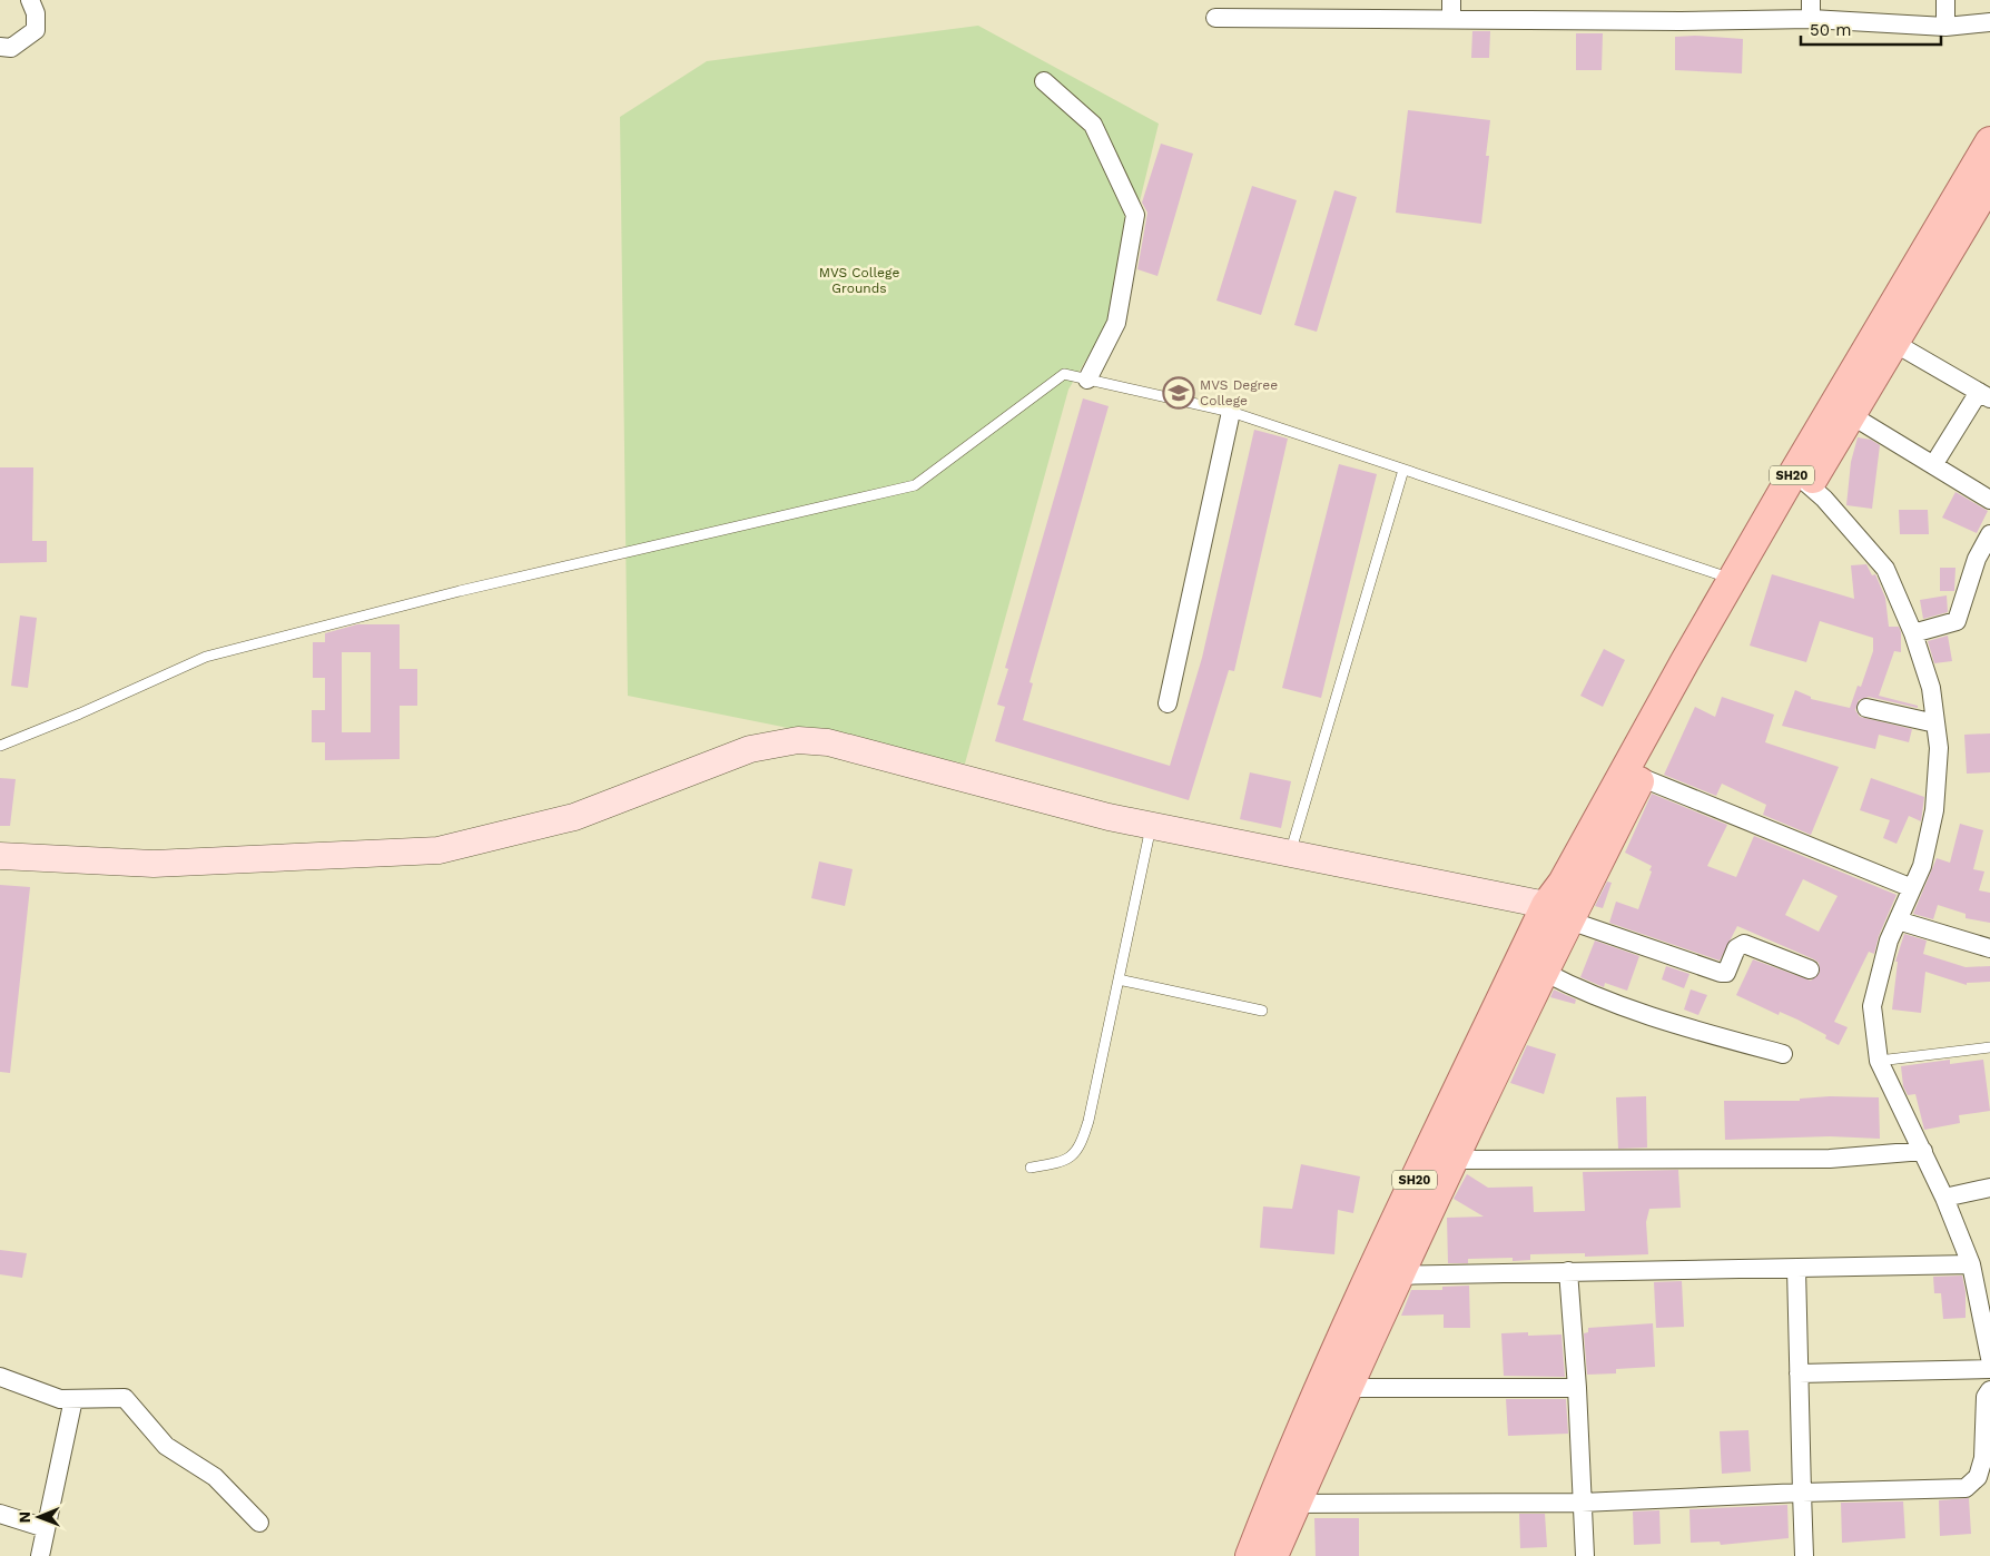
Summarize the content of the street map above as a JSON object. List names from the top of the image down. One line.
{"streets":{"main road":["SH20"]},"parks":["MVS College Grounds"],"places":{"school or university":["MVS Degree College"]},"scale_bar":"50 m","north":"left"}
